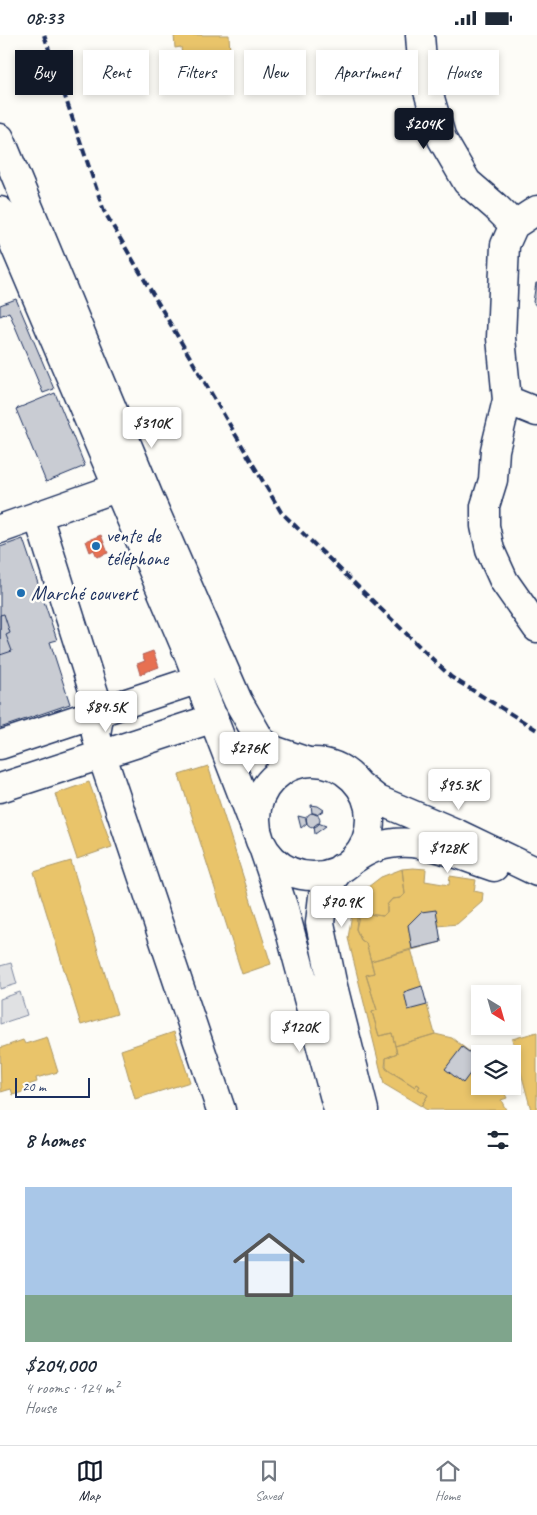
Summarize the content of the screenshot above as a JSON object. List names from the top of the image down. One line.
{"places":["vente de téléphone","Marché couvert"],"scale_bar":"20 m","north":"bottom right","page":{"status":"08:33","chip":["Buy","Rent","Filters","New","Apartment","House"],"price":["$204K","$310K","$84.5K","$276K","$95.3K","$128K","$70.9K","$120K"],"scale":"20 m","heading":"8 homes","list":[{"name":"$204,000","note":"4 rooms · 124 m² · House"}],"tabs":["Map","Saved","Home"]}}
